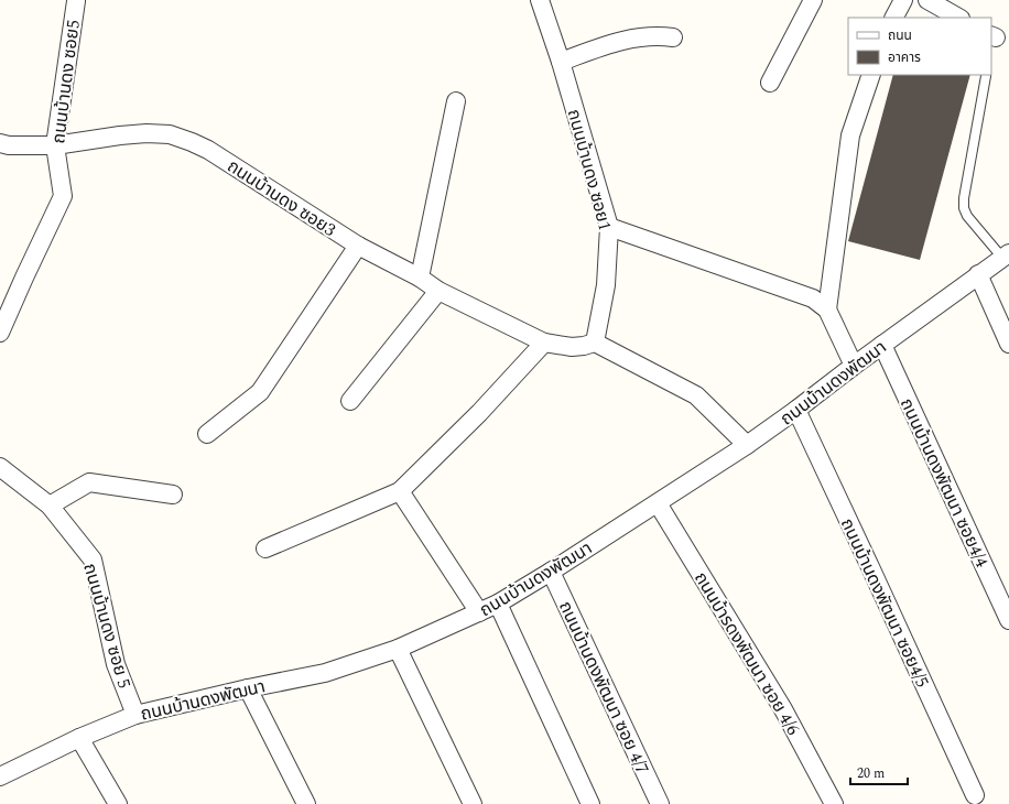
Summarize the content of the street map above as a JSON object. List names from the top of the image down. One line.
{"streets":{"street":["ถนนบ้านดง ซอย5","ถนนบ้านดง ซอย1","ถนนบ้านดง ซอย3","ถนนบ้านดงพัฒนา","ถนนบ้านดงพัฒนา ซอย4/4","ถนนบ้านดงพัฒนา ซอย4/5","ถนนบ้านดง ซอย 5","ถนนบ้ารดงพัฒนา ซอย 4/6","ถนนบ้านดงพัฒนา ซอย 4/7"]},"crossings":[["ถนนบ้านดง ซอย5","ถนนบ้านดง ซอย3"],["ถนนบ้านดง ซอย1","ถนนบ้านดง ซอย3"],["ถนนบ้านดงพัฒนา","ถนนบ้านดงพัฒนา ซอย4/4"],["ถนนบ้านดงพัฒนา","ถนนบ้านดงพัฒนา ซอย4/5"],["ถนนบ้านดงพัฒนา","ถนนบ้านดง ซอย 5"],["ถนนบ้านดงพัฒนา","ถนนบ้ารดงพัฒนา ซอย 4/6"],["ถนนบ้านดงพัฒนา","ถนนบ้านดงพัฒนา ซอย 4/7"]],"legend":["ถนน","อาคาร"],"scale_bar":"20 m"}
